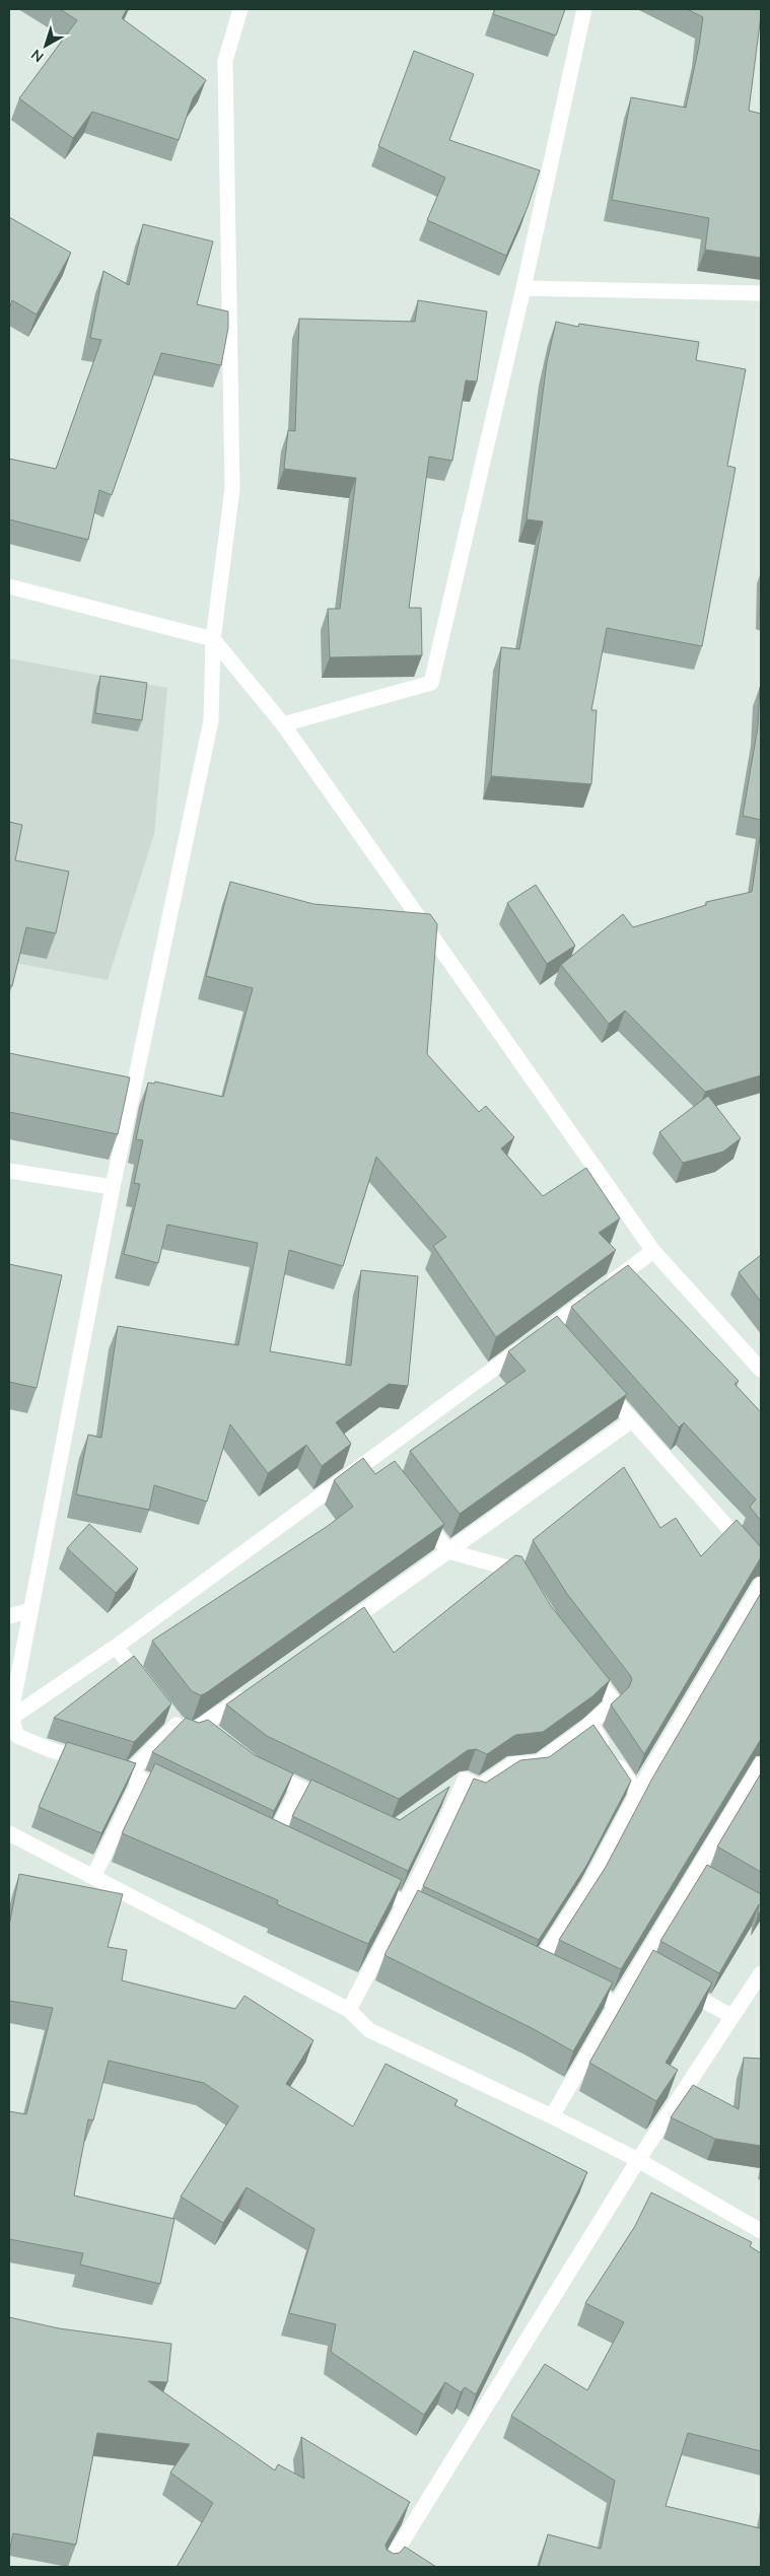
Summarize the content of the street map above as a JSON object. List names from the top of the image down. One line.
{"north":"bottom left"}
